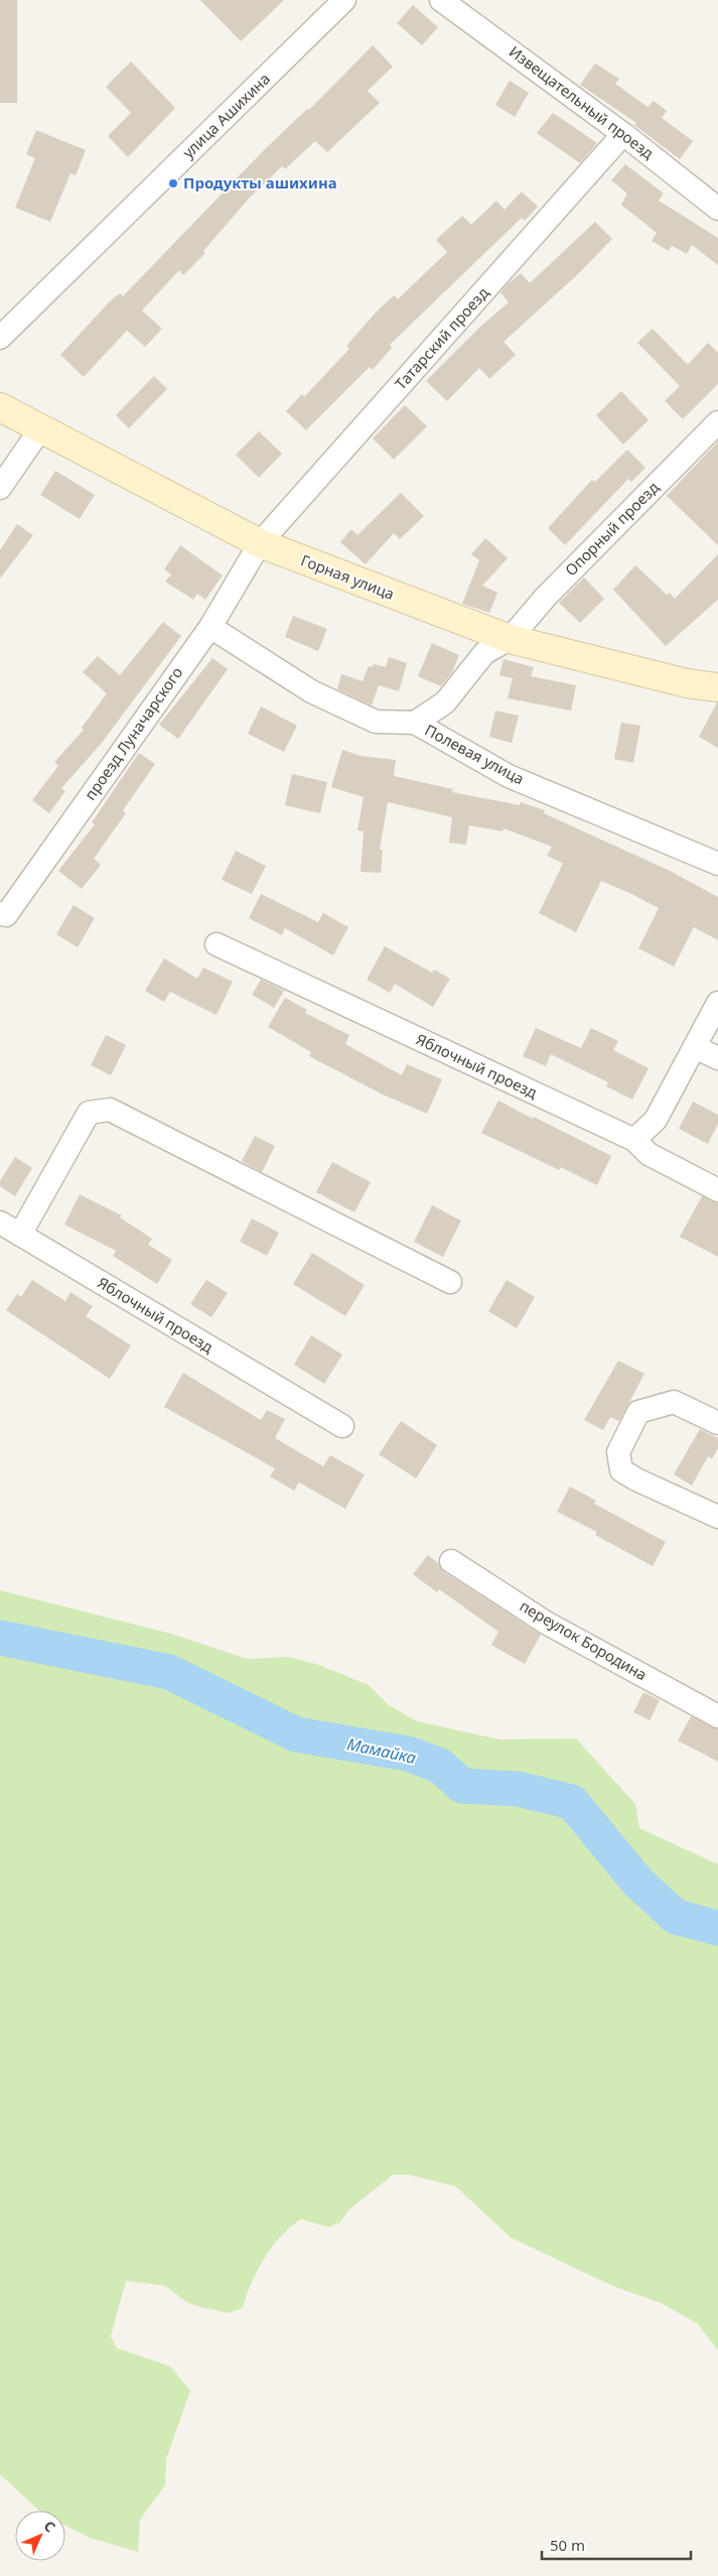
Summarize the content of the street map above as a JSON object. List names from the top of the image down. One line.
{"streets":{"street":["Извещательный проезд","улица Ашихина","Татарский проезд","Опорный проезд","Горная улица","проезд Луначарского","Полевая улица","Яблочный проезд","переулок Бородина"]},"crossings":[["Извещательный проезд","Татарский проезд"],["Татарский проезд","Горная улица"],["Татарский проезд","проезд Луначарского"],["Опорный проезд","Горная улица"],["Горная улица","проезд Луначарского"],["проезд Луначарского","Полевая улица"]],"water":["Мамайка"],"places":["Продукты ашихина"],"scale_bar":"50 m","north":"top right"}
